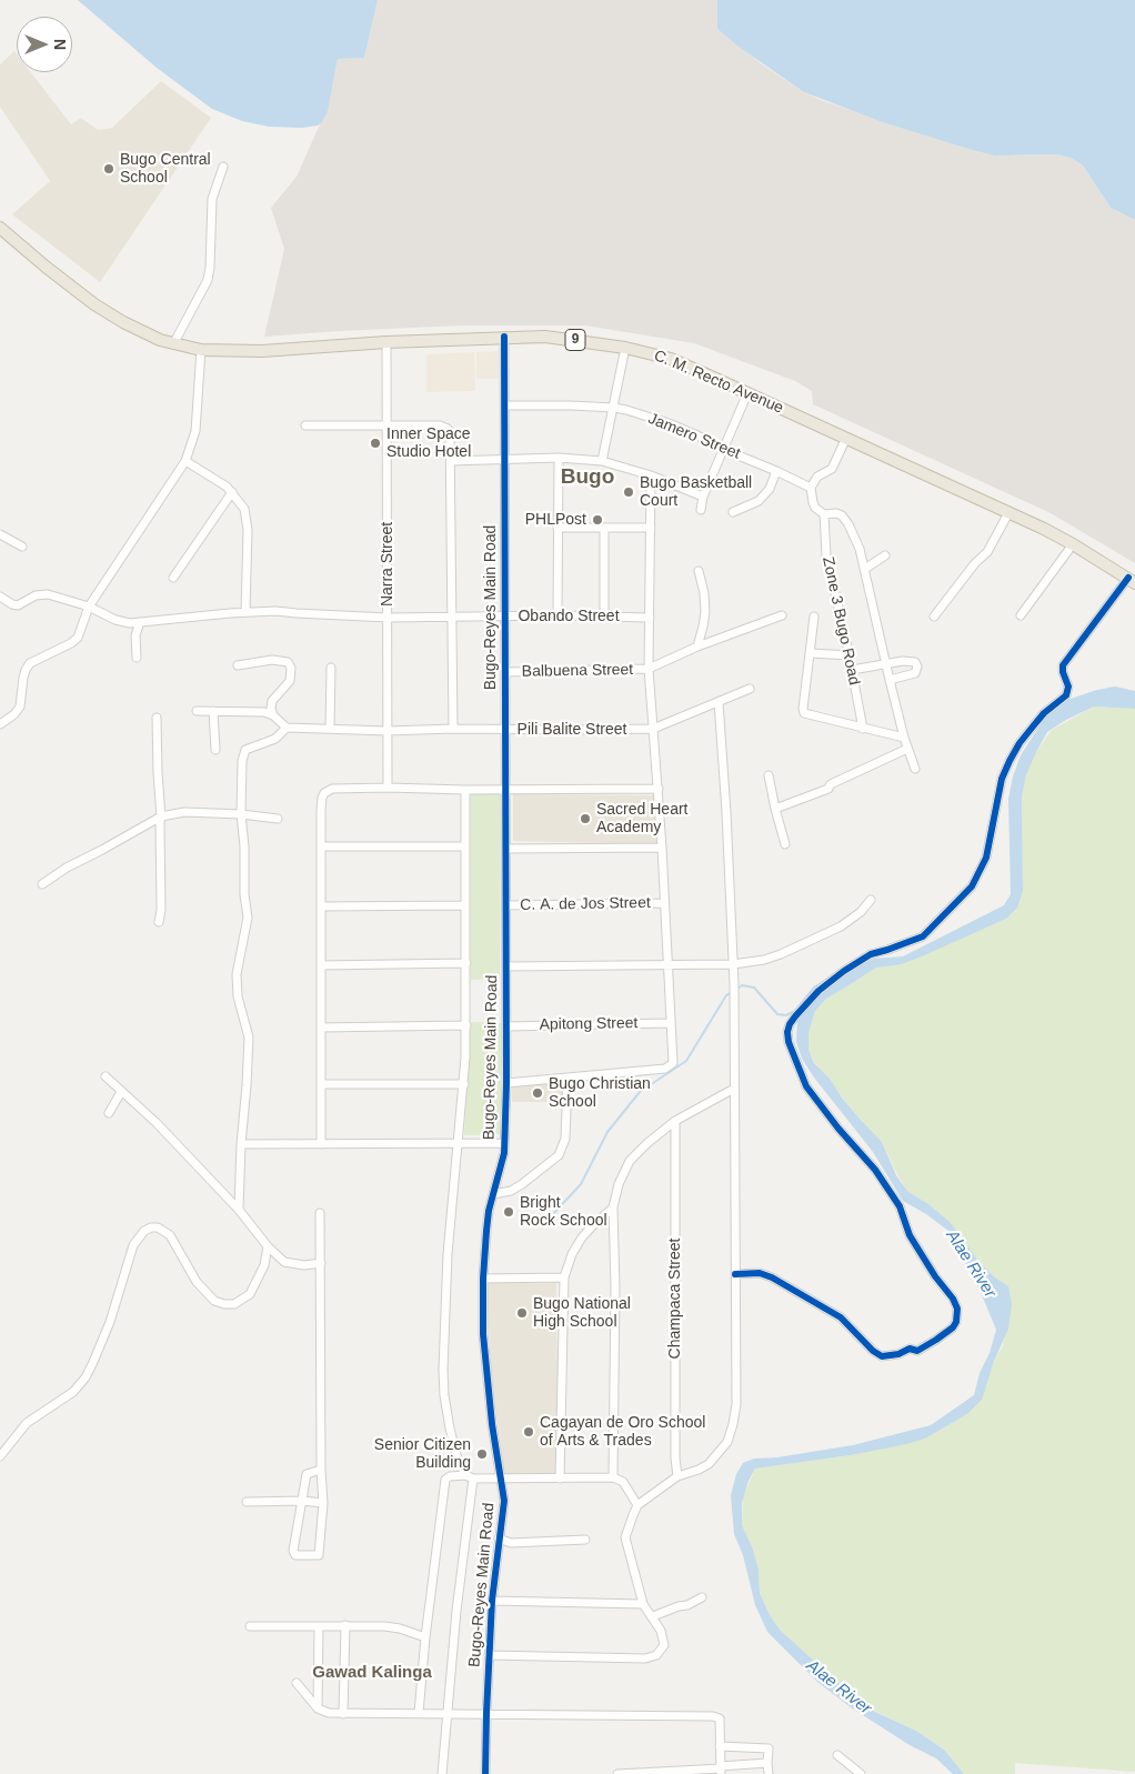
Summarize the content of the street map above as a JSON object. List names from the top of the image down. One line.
{"streets":{"highway":["9","C. M. Recto Avenue"],"street":["Jamero Street","Narra Street","Bugo-Reyes Main Road","Obando Street","Zone 3 Bugo Road","Balbuena Street","Pili Balite Street","C. A. de Jos Street","Apitong Street","Champaca Street"]},"crossings":[["C. M. Recto Avenue","Narra Street"],["C. M. Recto Avenue","Bugo-Reyes Main Road"],["Jamero Street","Bugo-Reyes Main Road"],["Narra Street","Obando Street"],["Narra Street","Pili Balite Street"],["Bugo-Reyes Main Road","Obando Street"],["Bugo-Reyes Main Road","Balbuena Street"],["Bugo-Reyes Main Road","Pili Balite Street"],["Bugo-Reyes Main Road","C. A. de Jos Street"],["Bugo-Reyes Main Road","Apitong Street"]],"districts":["Bugo","Gawad Kalinga"],"water":["Alae River"],"places":["Bugo Central School","Inner Space Studio Hotel","Bugo Basketball Court","PHLPost","Sacred Heart Academy","Bugo Christian School","Bright Rock School","Bugo National High School","Cagayan de Oro School of Arts & Trades","Senior Citizen Building"],"north":"right"}
